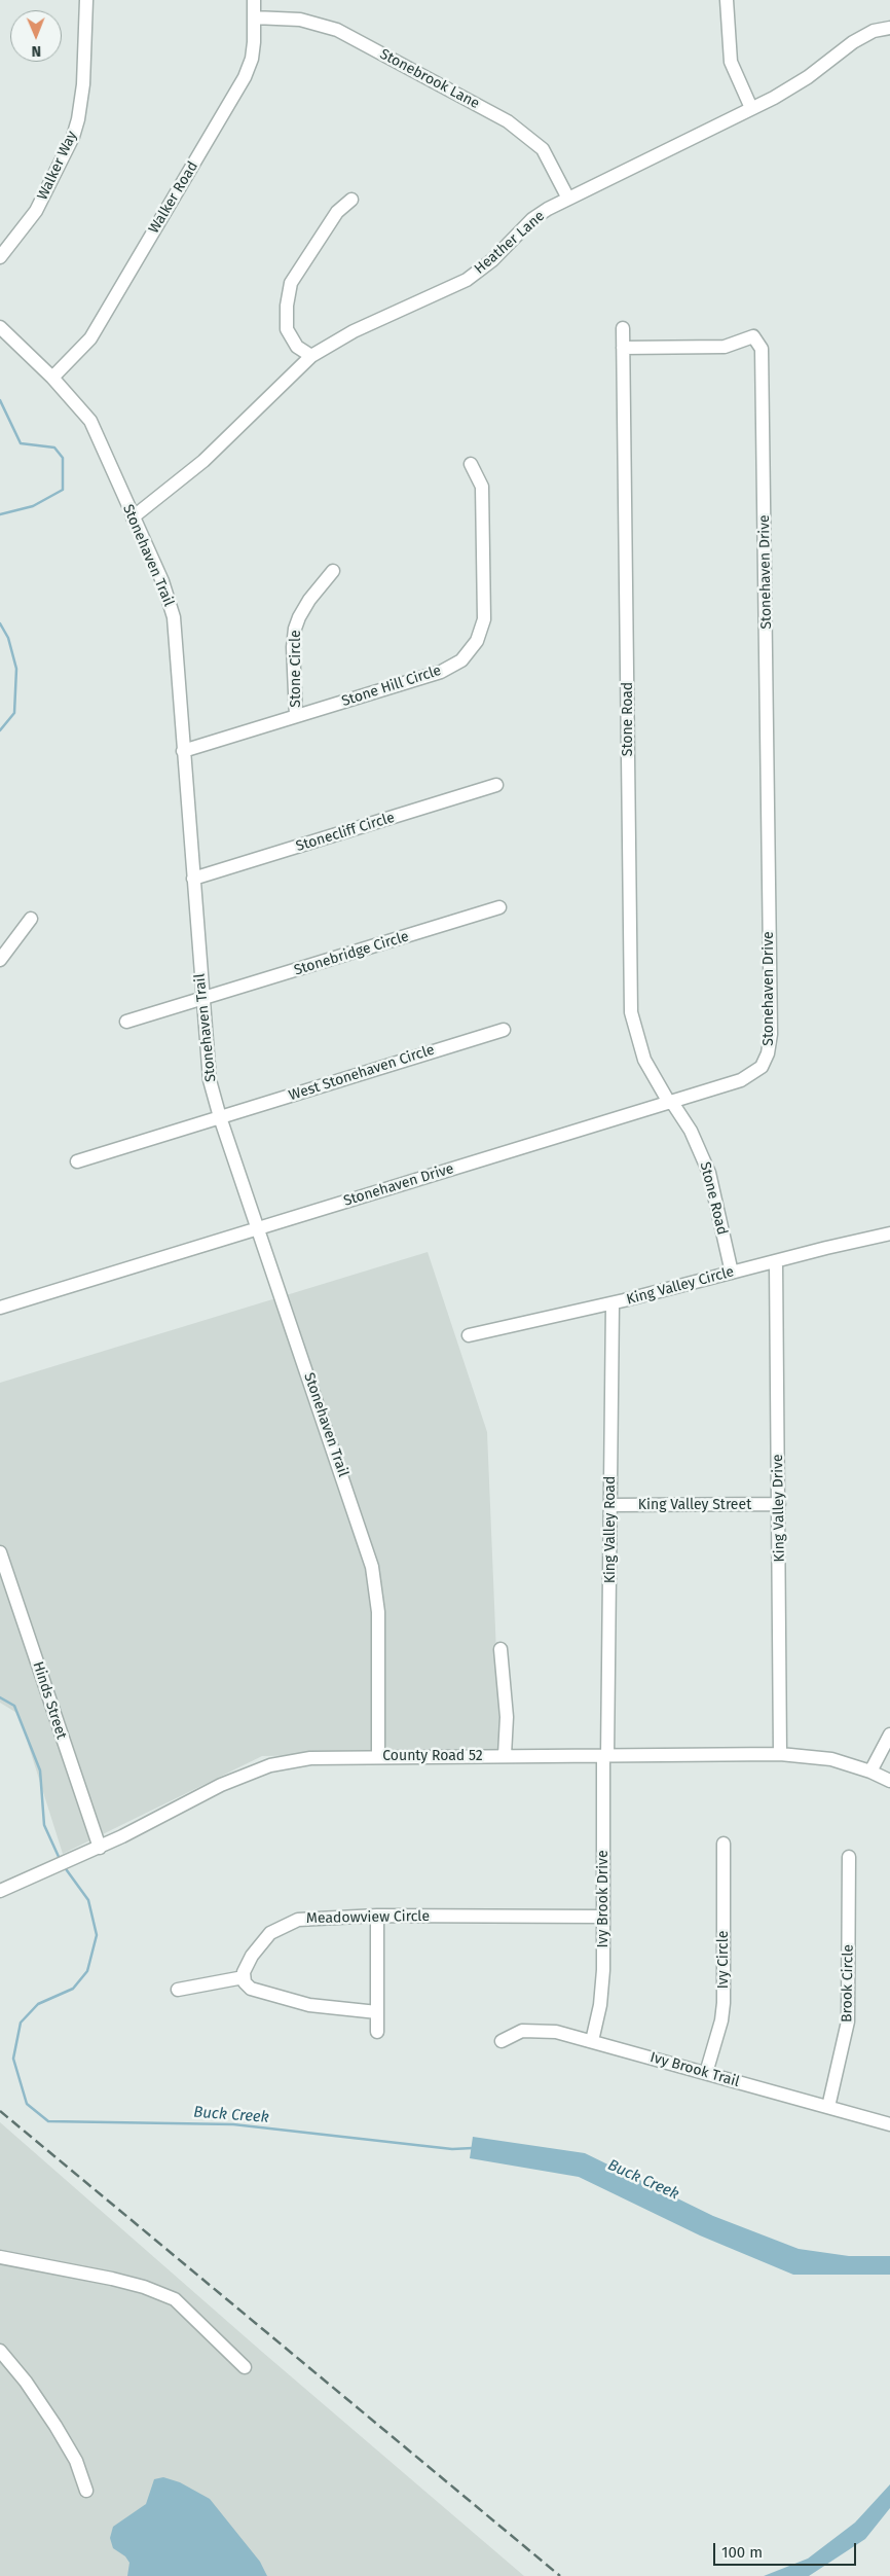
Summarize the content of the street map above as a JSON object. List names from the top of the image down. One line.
{"streets":{"street":["Stonebrook Lane","Walker Way","Walker Road","Heather Lane","Stonehaven Trail","Stonehaven Drive","Stone Circle","Stone Hill Circle","Stone Road","Stonecliff Circle","Stonebridge Circle","West Stonehaven Circle","King Valley Circle","King Valley Street","King Valley Drive","King Valley Road","Hinds Street","County Road 52","Ivy Brook Drive","Meadowview Circle","Ivy Circle","Brook Circle","Ivy Brook Trail"]},"crossings":[["Stonebrook Lane","Walker Road"],["Stonebrook Lane","Heather Lane"],["Walker Road","Stonehaven Trail"],["Heather Lane","Stonehaven Trail"],["Stonehaven Trail","Stonehaven Drive"],["Stonehaven Trail","Stone Hill Circle"],["Stonehaven Trail","Stonecliff Circle"],["Stonehaven Trail","Stonebridge Circle"],["Stonehaven Trail","West Stonehaven Circle"],["Stonehaven Trail","County Road 52"],["Stonehaven Drive","Stone Road"],["Stone Circle","Stone Hill Circle"],["Stone Road","King Valley Circle"],["King Valley Circle","King Valley Drive"],["King Valley Circle","King Valley Road"],["King Valley Street","King Valley Drive"],["King Valley Street","King Valley Road"],["King Valley Drive","County Road 52"],["King Valley Road","County Road 52"],["King Valley Road","Ivy Brook Drive"],["Hinds Street","County Road 52"],["County Road 52","Ivy Brook Drive"],["Ivy Brook Drive","Meadowview Circle"],["Ivy Brook Drive","Ivy Brook Trail"],["Ivy Circle","Ivy Brook Trail"],["Brook Circle","Ivy Brook Trail"]],"water":["Buck Creek"],"scale_bar":"100 m","north":"bottom"}
